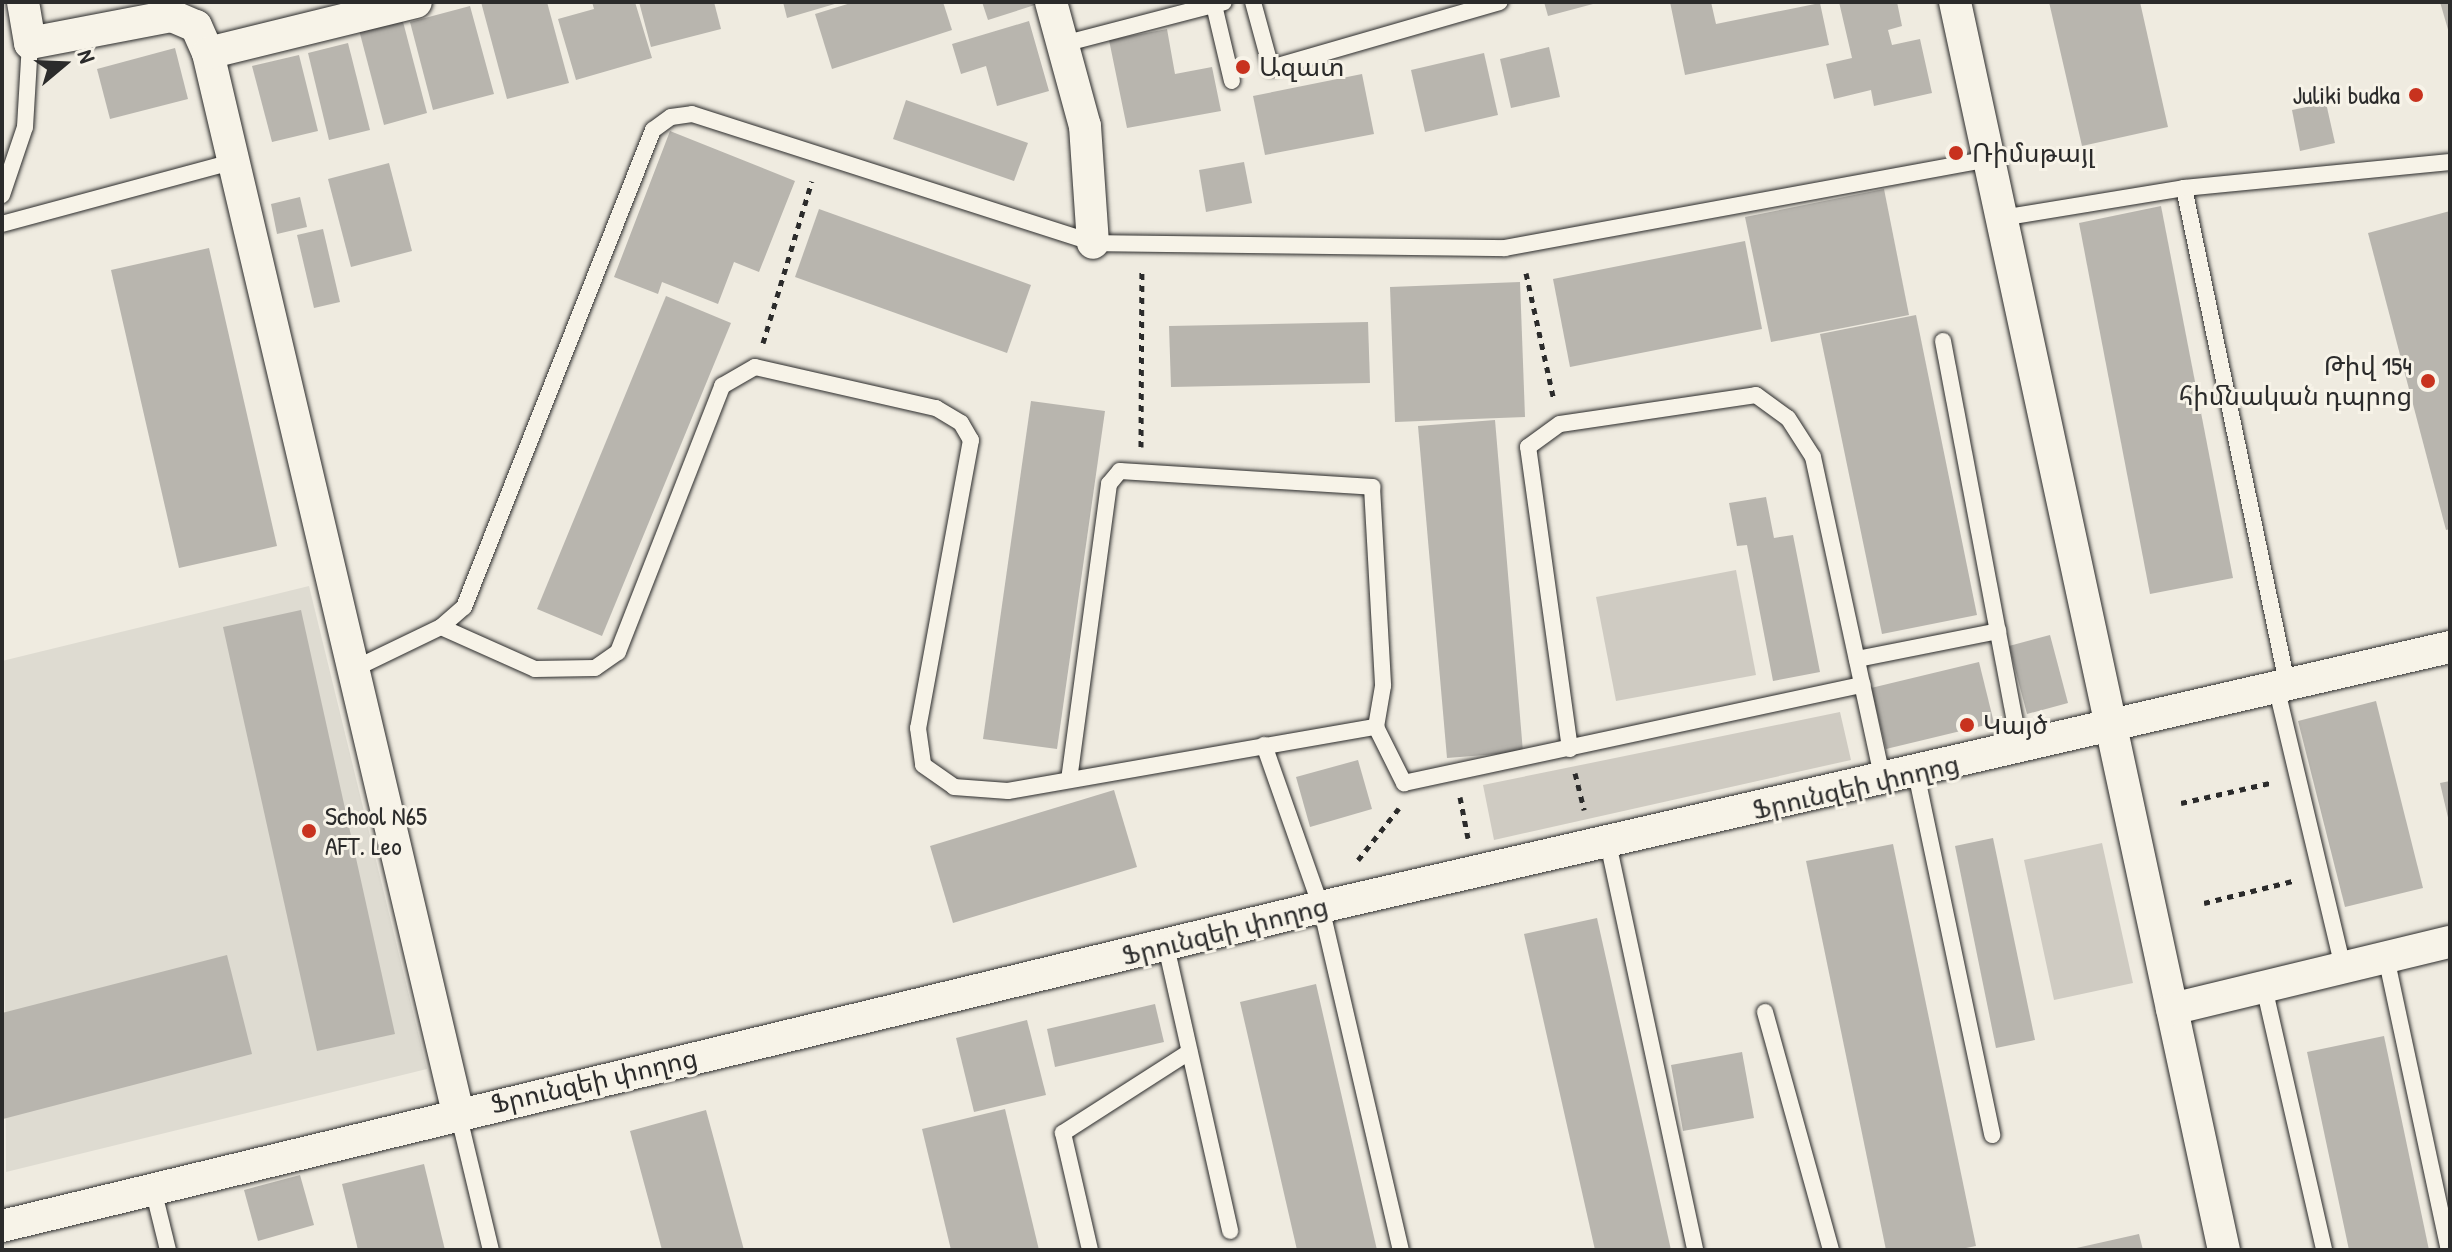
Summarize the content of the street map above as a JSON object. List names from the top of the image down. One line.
{"streets":{"street":["Ֆրունզեի փողոց"]},"places":["Ազատ","Juliki budka","Ռիմսթայլ","Թիվ 154 հիմնական դպրոց","Կայծ","School N65 AFT. Leo"],"north":"right"}
